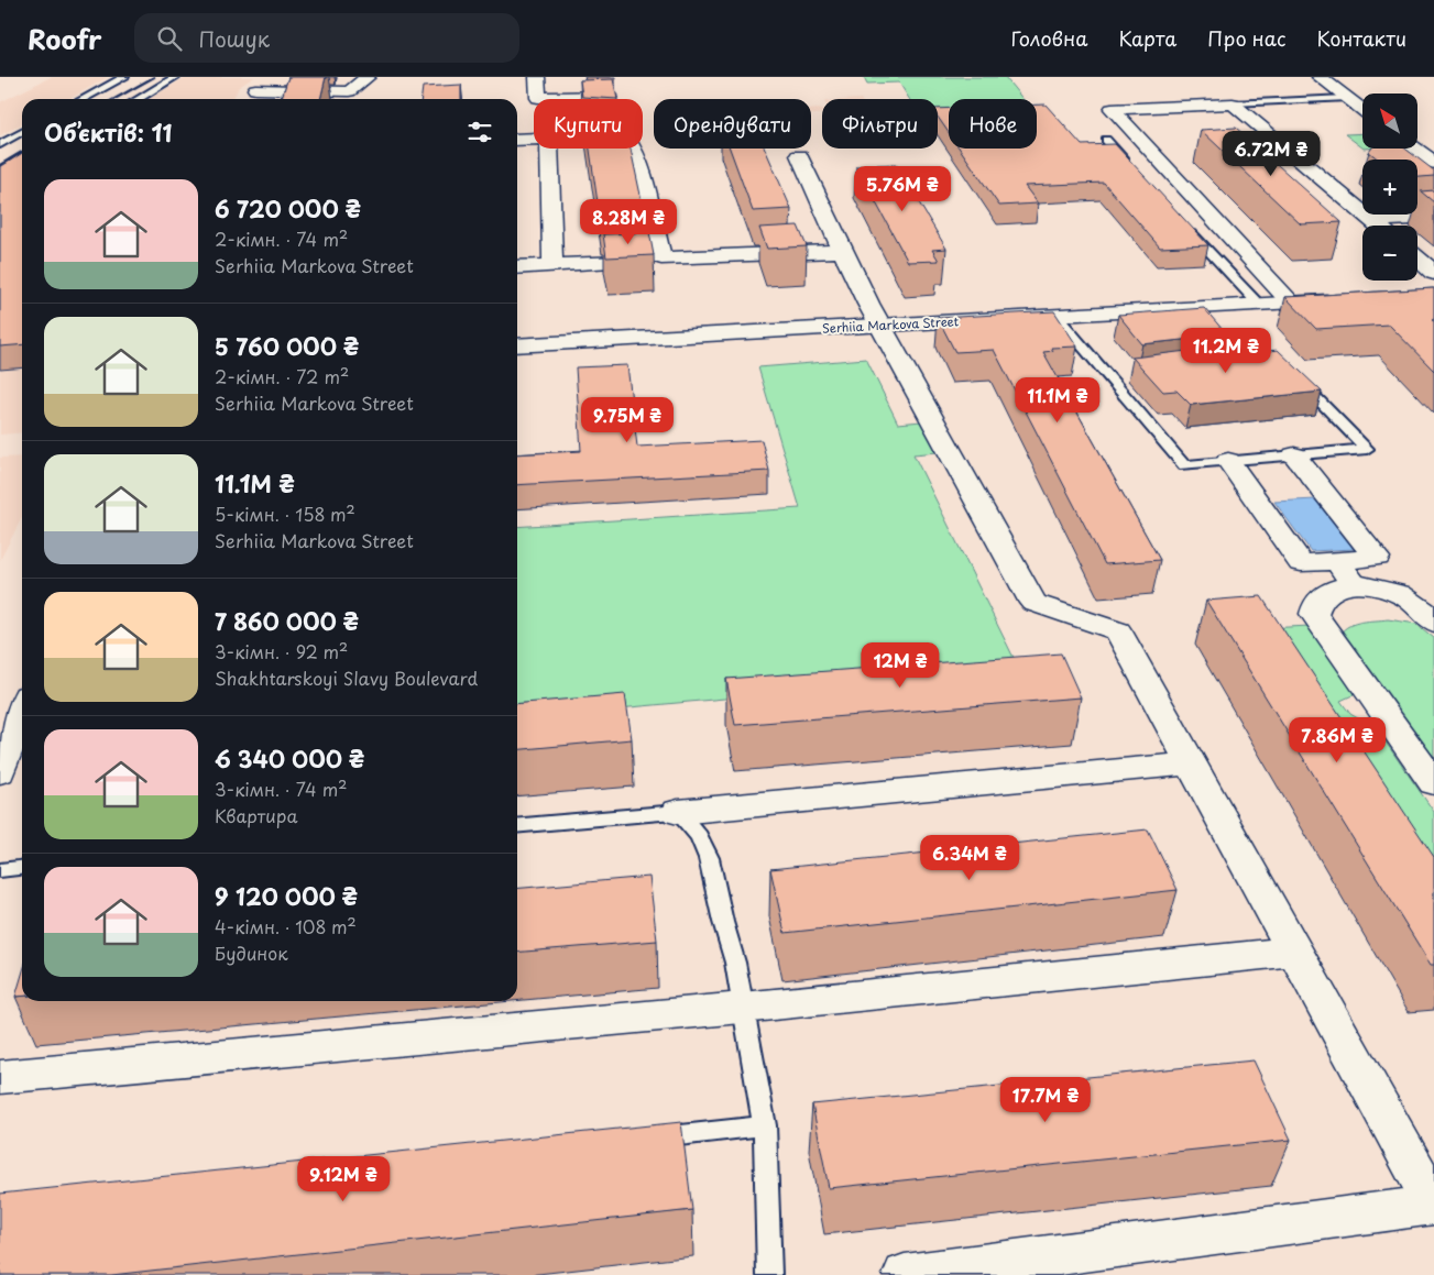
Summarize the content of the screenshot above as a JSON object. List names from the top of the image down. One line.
{"streets":{"street":["Serhiia Markova Street"]},"north":"top left","page":{"header":"Roofr","search":"Пошук","nav":["Головна","Карта","Про нас","Контакти"],"map_buttons":["+","−"],"chip":["Купити","Орендувати","Фільтри","Нове"],"heading":"Об’єктів: 11","price":["6.72M ₴","5.76M ₴","8.28M ₴","11.2M ₴","11.1M ₴","9.75M ₴","12M ₴","7.86M ₴","6.34M ₴","17.7M ₴","9.12M ₴"],"list":[{"name":"6 720 000 ₴","note":"2-кімн. · 74 m² · Serhiia Markova Street"},{"name":"5 760 000 ₴","note":"2-кімн. · 72 m² · Serhiia Markova Street"},{"name":"11.1M ₴","note":"5-кімн. · 158 m² · Serhiia Markova Street"},{"name":"7 860 000 ₴","note":"3-кімн. · 92 m² · Shakhtarskoyi Slavy Boulevard"},{"name":"6 340 000 ₴","note":"3-кімн. · 74 m² · Квартира"},{"name":"9 120 000 ₴","note":"4-кімн. · 108 m² · Будинок"}]}}
